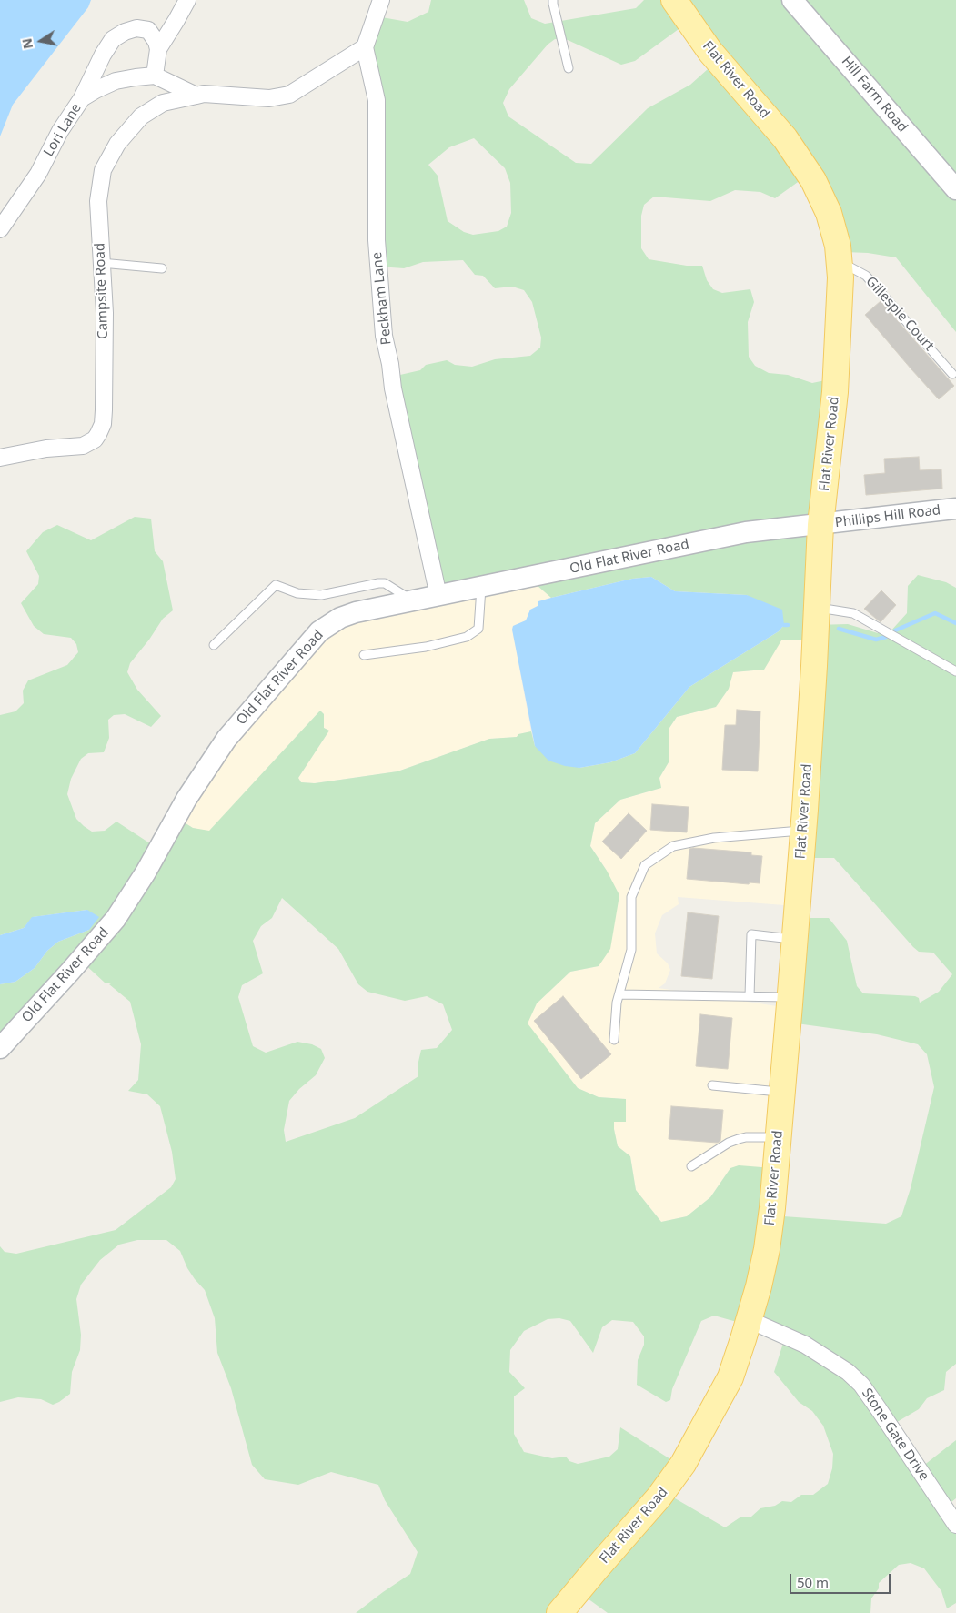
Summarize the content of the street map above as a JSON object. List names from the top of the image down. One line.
{"streets":{"main road":["Flat River Road"],"street":["Hill Farm Road","Lori Lane","Campsite Road","Peckham Lane","Phillips Hill Road","Old Flat River Road","Stone Gate Drive"],"lane":["Gillespie Court"]},"crossings":[["Flat River Road","Gillespie Court"],["Flat River Road","Phillips Hill Road"],["Flat River Road","Old Flat River Road"],["Flat River Road","Stone Gate Drive"],["Campsite Road","Peckham Lane"],["Peckham Lane","Old Flat River Road"],["Phillips Hill Road","Old Flat River Road"]],"scale_bar":"50 m","north":"left"}
